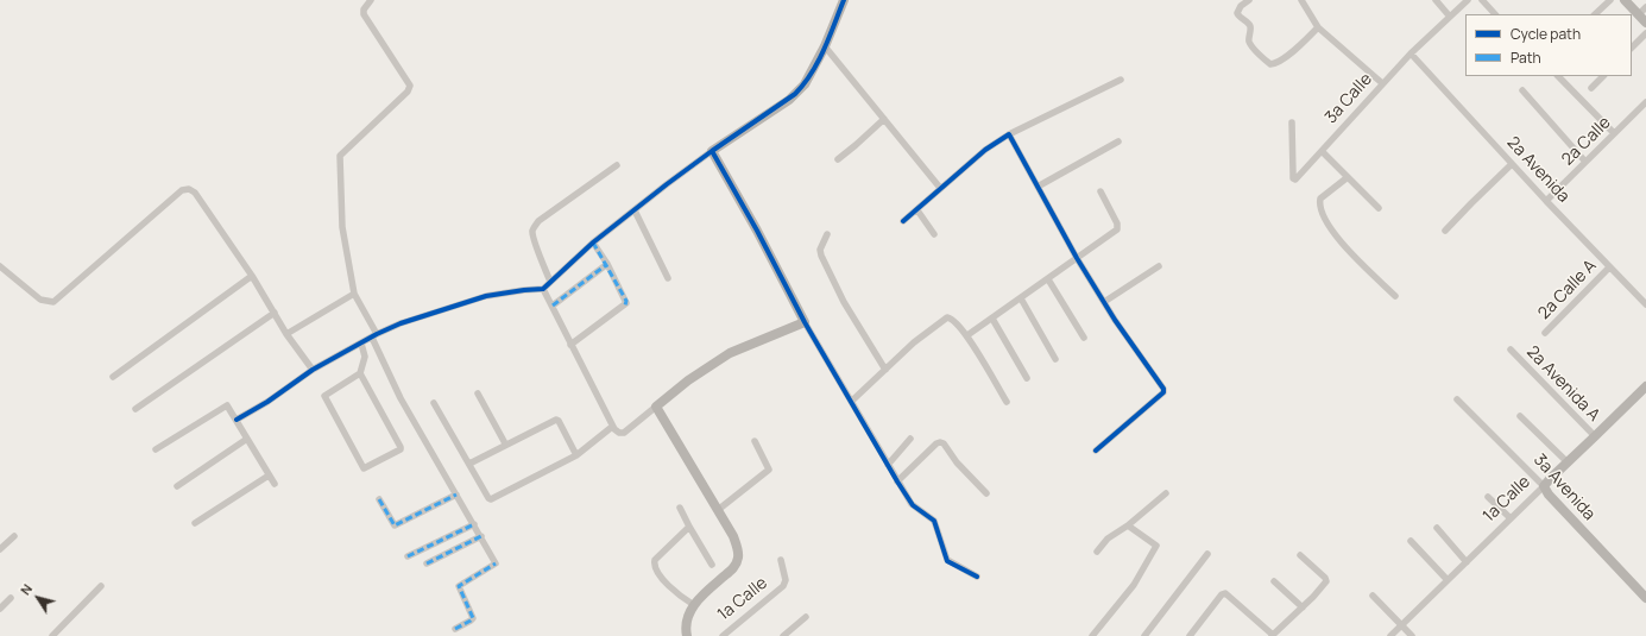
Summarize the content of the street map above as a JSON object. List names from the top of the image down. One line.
{"streets":{"street":["3a Calle","2a Calle","2a Avenida","2a Calle A","2a Avenida A","3a Avenida","1a Calle"]},"crossings":[["3a Calle","2a Avenida"],["2a Calle","2a Avenida"],["2a Avenida","2a Calle A"],["2a Avenida A","1a Calle"],["3a Avenida","1a Calle"]],"legend":["Cycle path","Path"],"north":"top left"}
